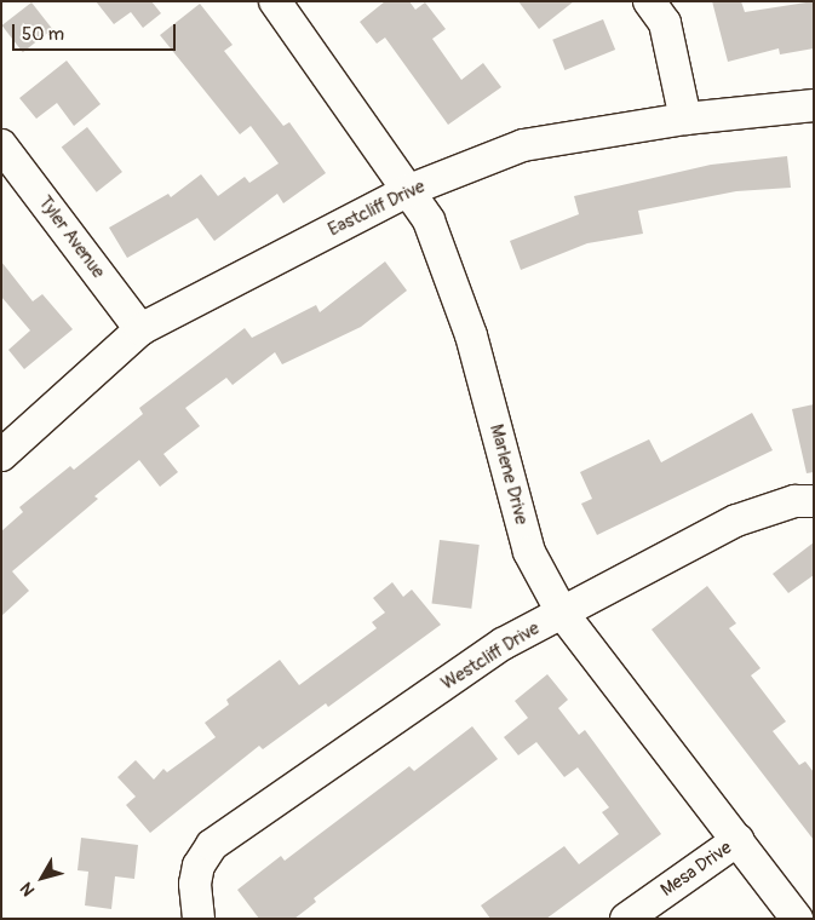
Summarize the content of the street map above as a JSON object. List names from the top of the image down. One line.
{"streets":{"street":["Eastcliff Drive","Tyler Avenue","Marlene Drive","Westcliff Drive","Mesa Drive"]},"crossings":[["Eastcliff Drive","Tyler Avenue"],["Eastcliff Drive","Marlene Drive"],["Marlene Drive","Westcliff Drive"],["Marlene Drive","Mesa Drive"]],"scale_bar":"50 m","north":"bottom left"}
